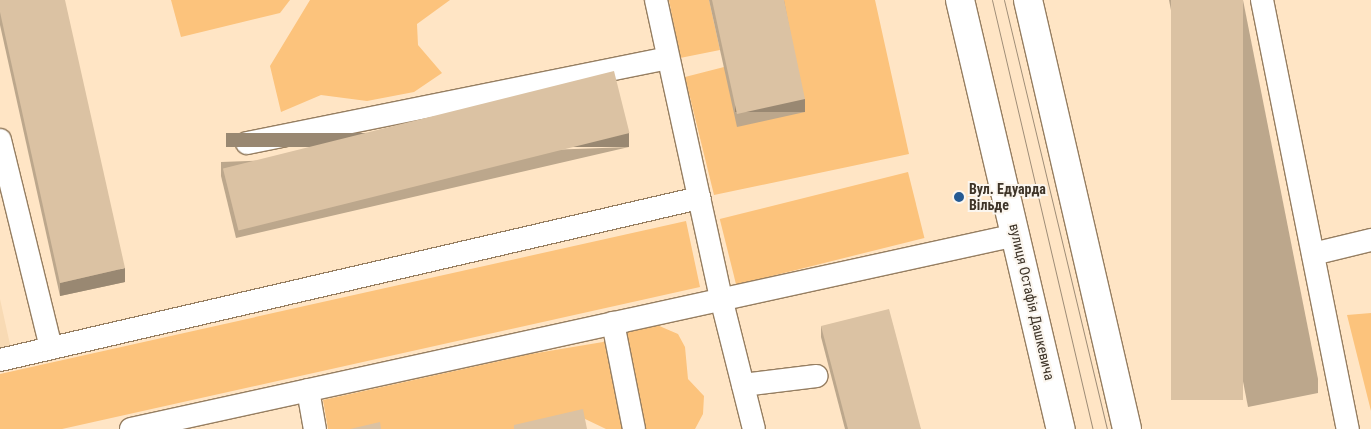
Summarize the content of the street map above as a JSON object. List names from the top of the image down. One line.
{"streets":{"street":["вулиця Остафія Дашкевича"]},"places":["Вул. Едуарда Вільде"]}
